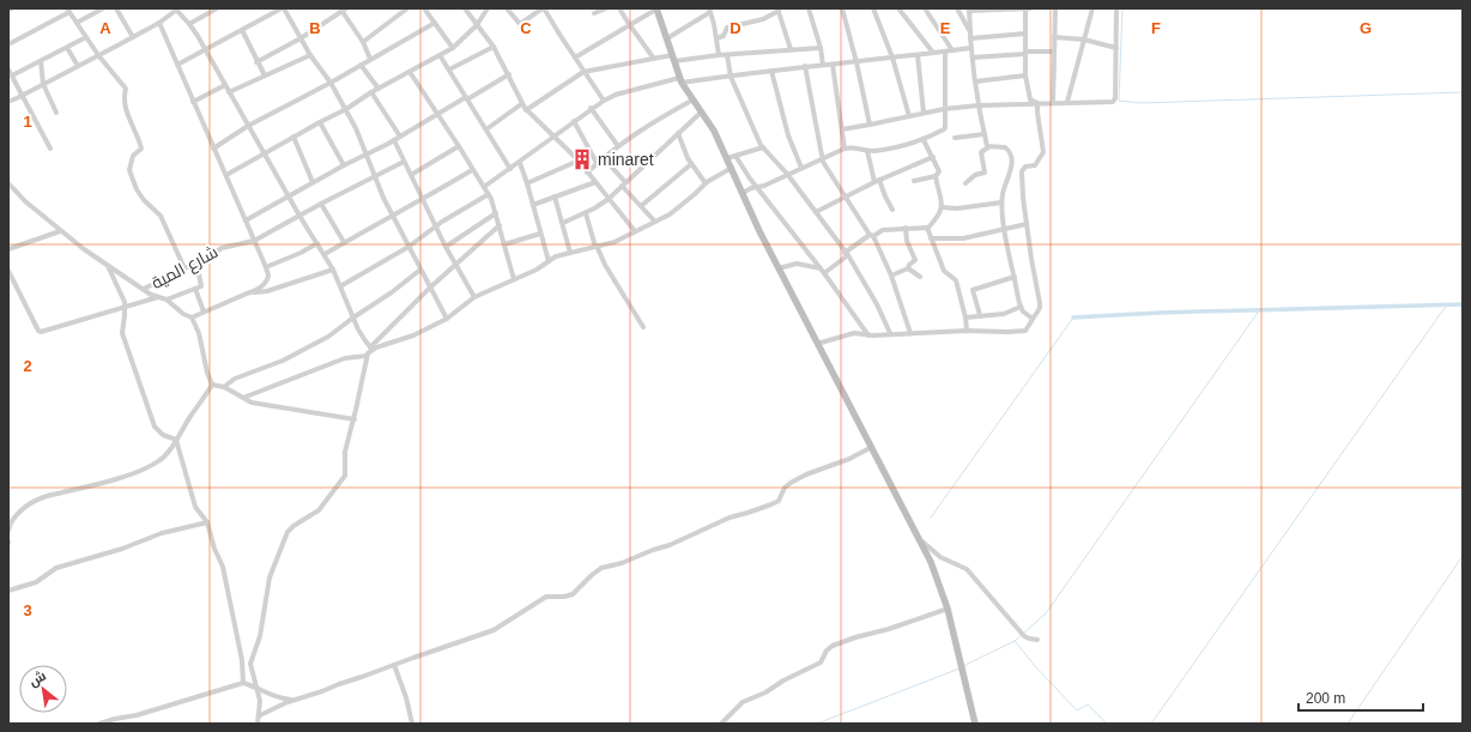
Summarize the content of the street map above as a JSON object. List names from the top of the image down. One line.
{"streets":{"street":["شارع المية"]},"places":{"building":["minaret"]},"scale_bar":"200 m","north":"top left","grid":{"columns":["A","B","C","D","E","F","G"],"rows":["1","2","3"]}}
